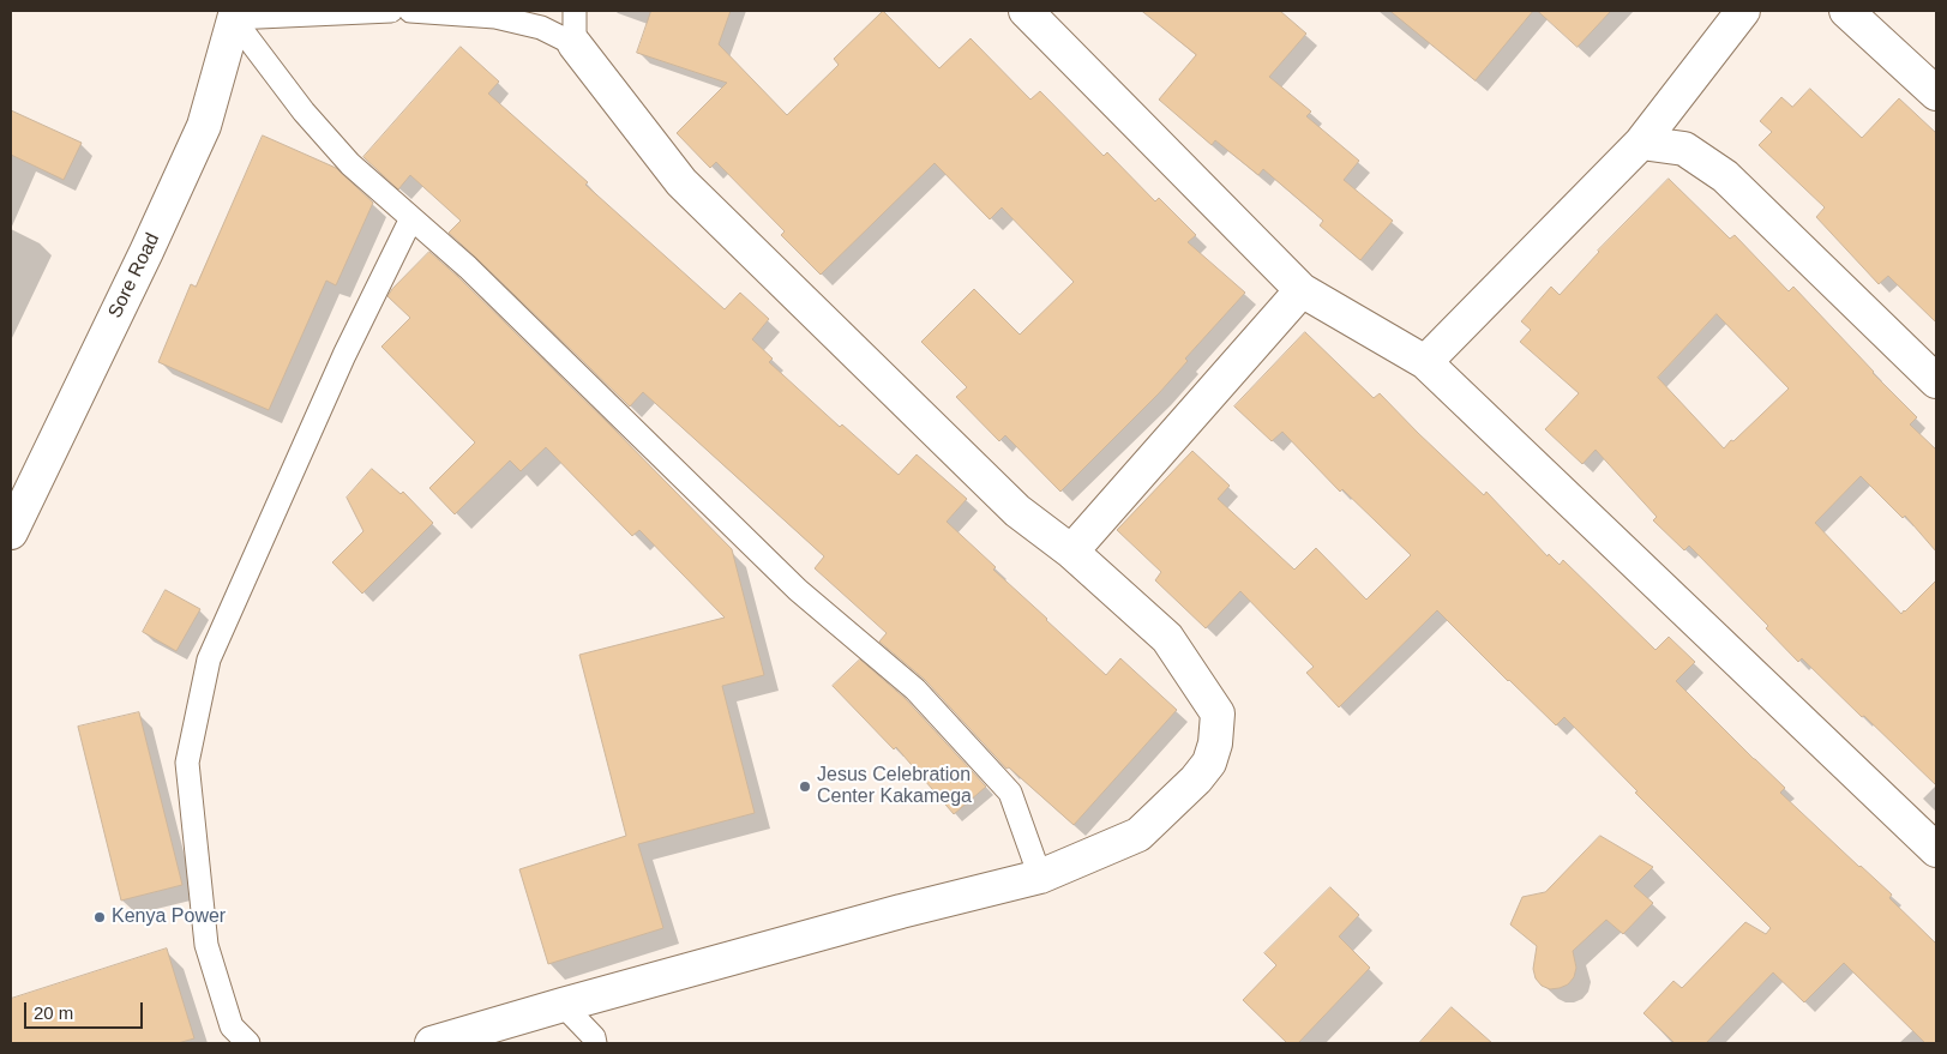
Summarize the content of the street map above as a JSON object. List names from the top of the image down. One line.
{"streets":{"street":["Sore Road"]},"places":["Jesus Celebration Center Kakamega","Kenya Power"],"scale_bar":"20 m"}
